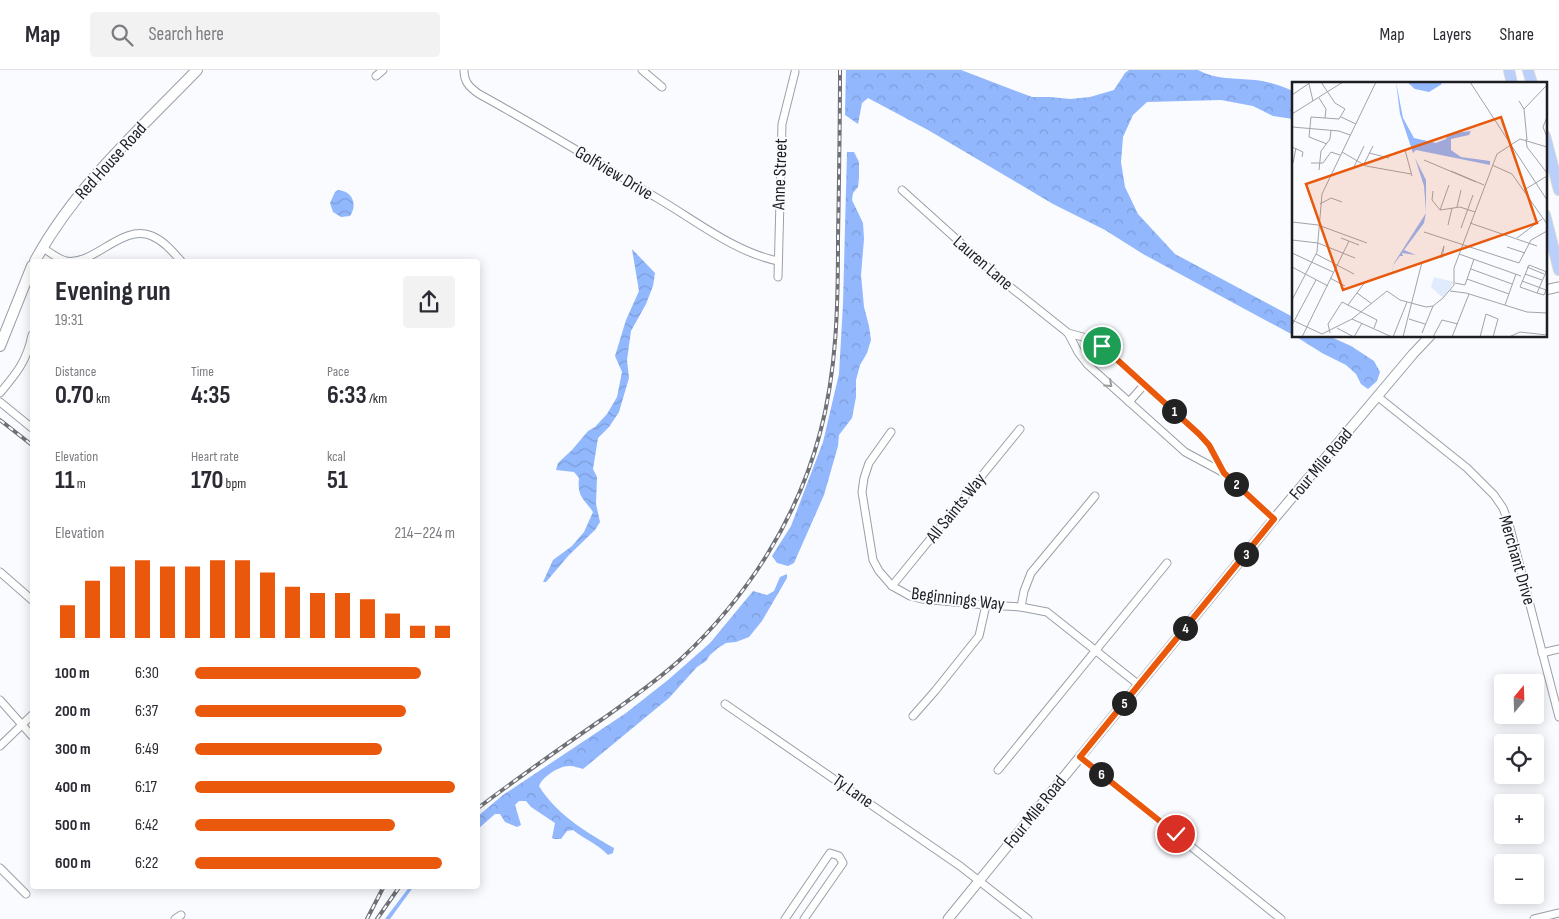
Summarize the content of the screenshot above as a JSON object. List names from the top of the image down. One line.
{"streets":{"main road":["Red House Road"],"street":["Golfview Drive","Anne Street","Lauren Lane","Four Mile Road","All Saints Way","Merchant Drive","Beginnings Way","Ty Lane"]},"crossings":[["Golfview Drive","Anne Street"],["Lauren Lane","Four Mile Road"],["Four Mile Road","Merchant Drive"],["Four Mile Road","Beginnings Way"],["Four Mile Road","Ty Lane"],["All Saints Way","Beginnings Way"]],"north":"top","page":{"header":"Map","search":"Search here","nav":["Map","Layers","Share"],"heading":["Evening run","19:31"],"stats":[["Distance","0.70 km"],["Time","4:35"],["Pace","6:33 /km"],["Elevation","11 m"],["Heart rate","170 bpm"],["kcal","51"]],"pins":["1","2","3","4","5","6"],"chart":["Elevation","214–224 m"],"list":[{"name":"100 m","note":"6:30"},{"name":"200 m","note":"6:37"},{"name":"300 m","note":"6:49"},{"name":"400 m","note":"6:17"},{"name":"500 m","note":"6:42"},{"name":"600 m","note":"6:22"}],"map_buttons":["+","−"]}}
